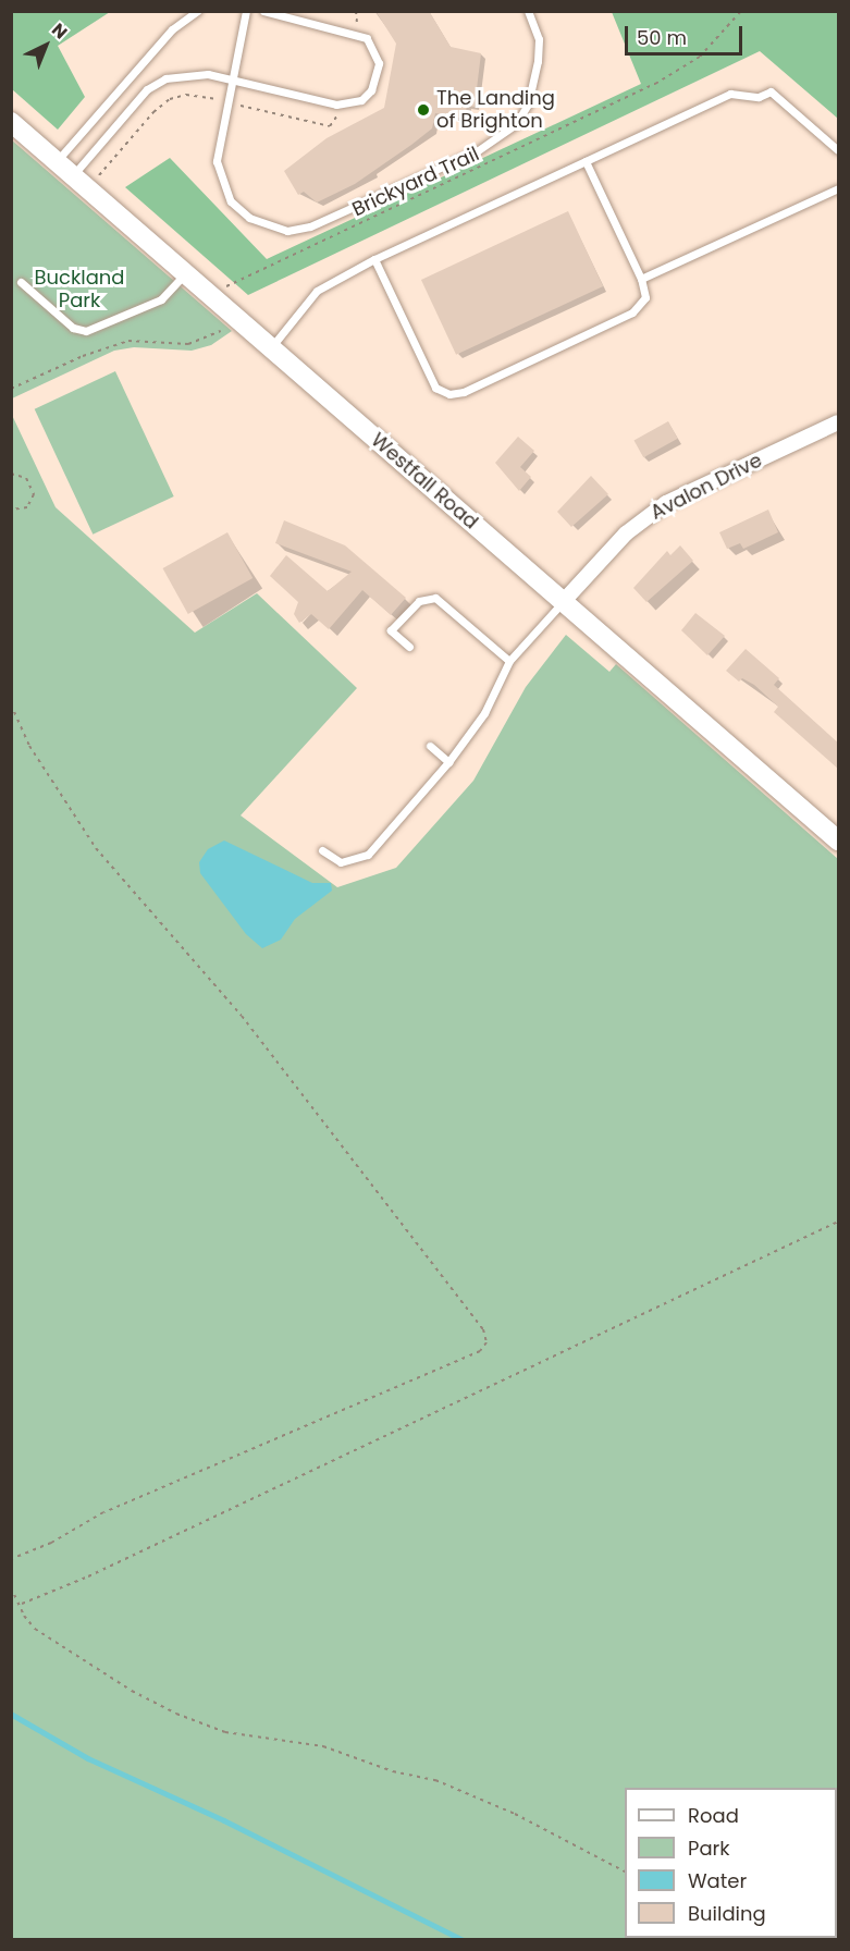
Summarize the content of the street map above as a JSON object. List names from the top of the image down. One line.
{"streets":{"street":["Westfall Road","Avalon Drive"],"path":["Brickyard Trail"]},"crossings":[["Westfall Road","Avalon Drive"]],"parks":["Buckland Park"],"places":["The Landing of Brighton"],"legend":["Road","Park","Water","Building"],"scale_bar":"50 m","north":"top right"}
